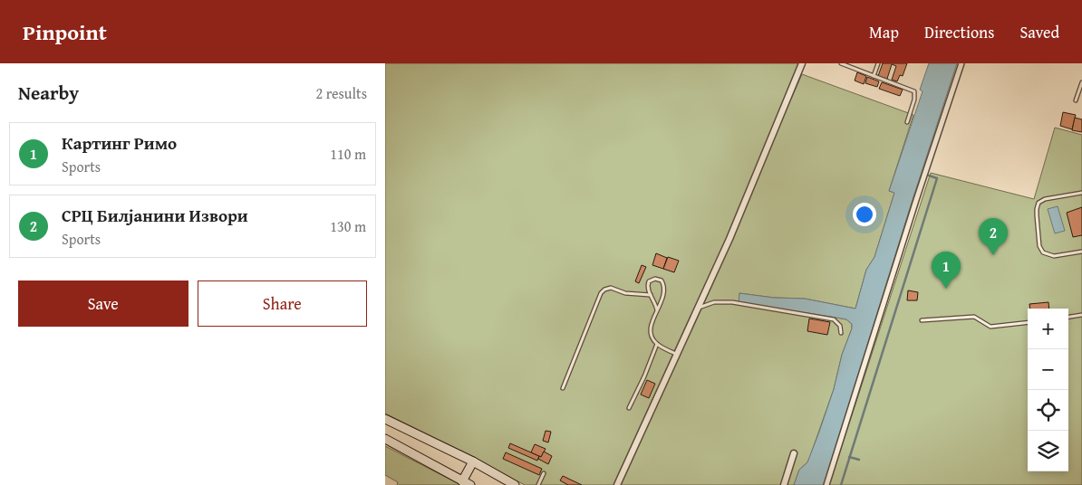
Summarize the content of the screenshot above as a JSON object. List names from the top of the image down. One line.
{"page":{"header":"Pinpoint","nav":["Map","Directions","Saved"],"heading":["Nearby","2 results"],"list":[{"mark":"1","name":"Картинг Римо","note":"Sports","value":"110 m"},{"mark":"2","name":"СРЦ Билјанини Извори","note":"Sports","value":"130 m"}],"pins":["2","1"],"buttons":["Save","Share"],"map_buttons":["+","−"]}}
